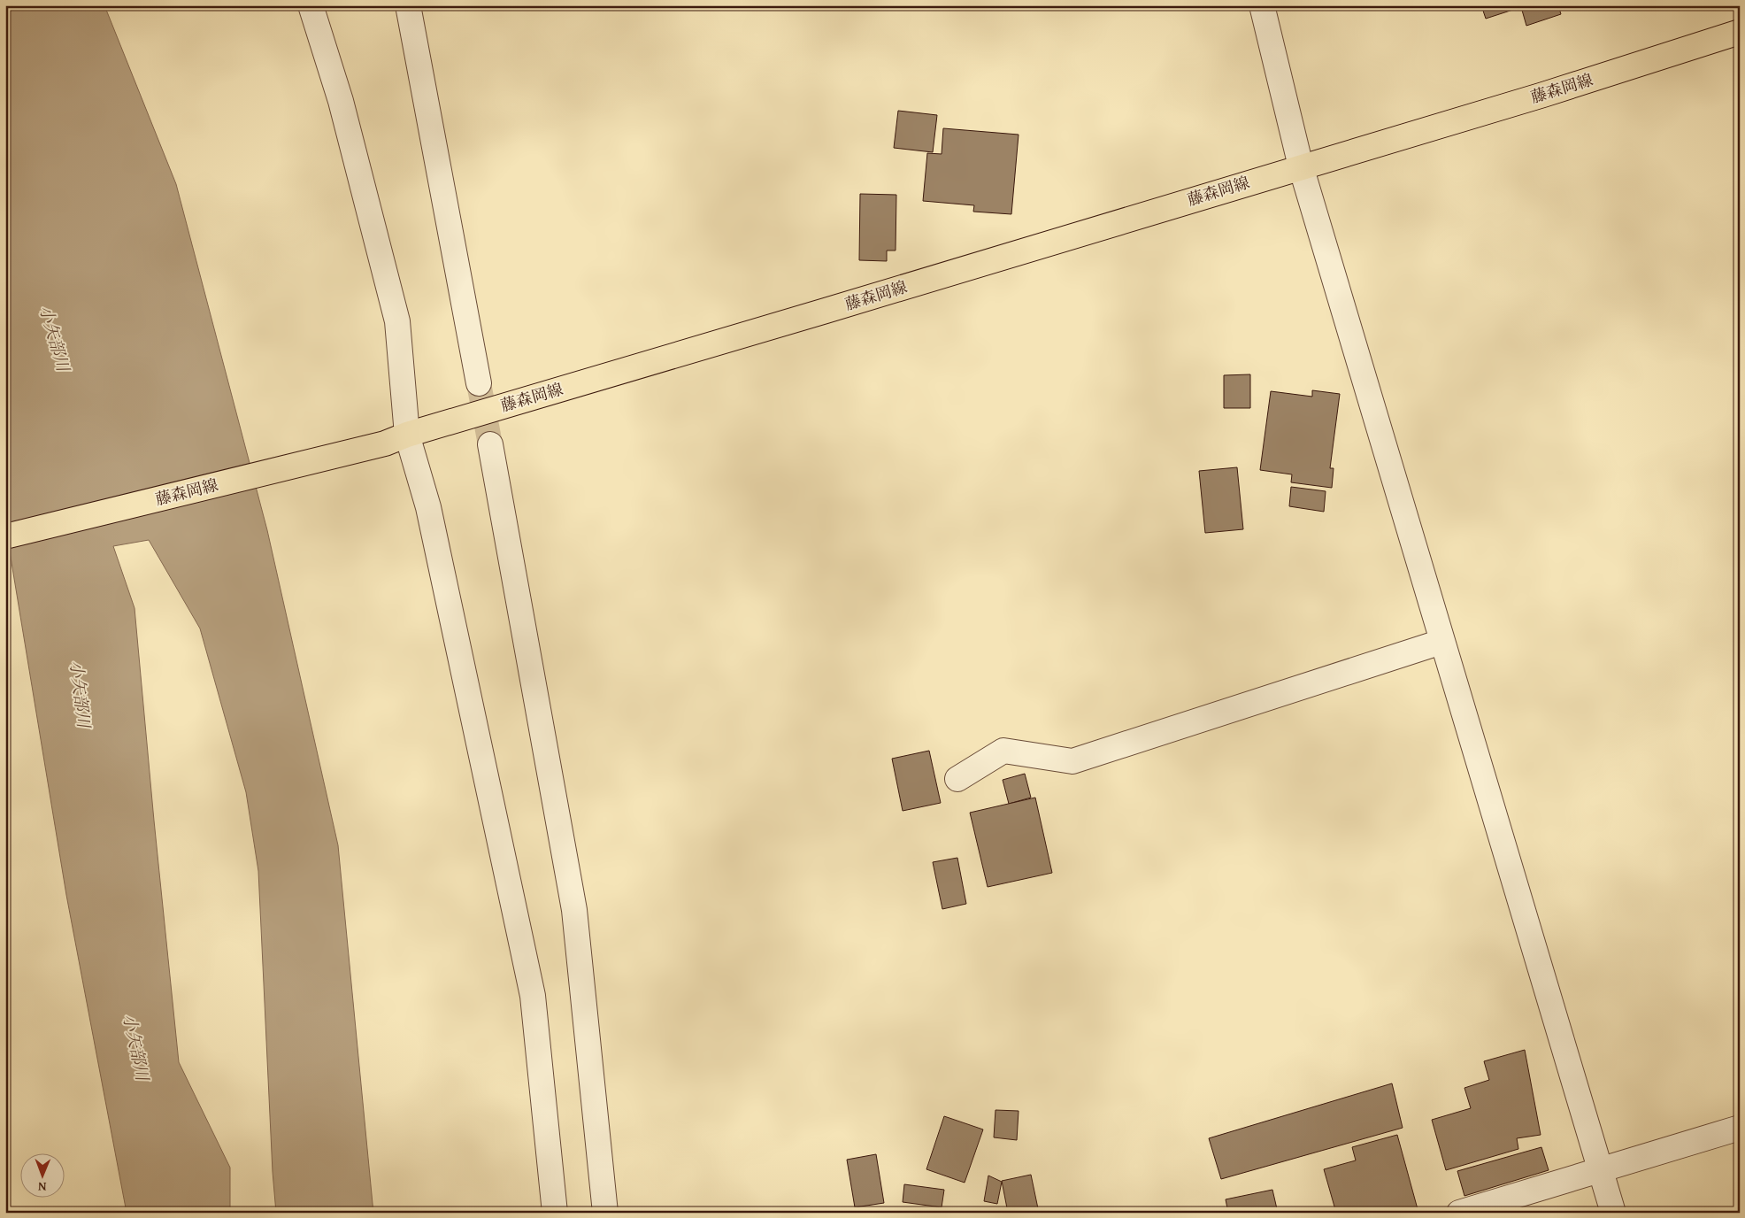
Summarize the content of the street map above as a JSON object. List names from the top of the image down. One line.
{"streets":{"main road":["藤森岡線"]},"water":["小矢部川"],"north":"bottom"}
